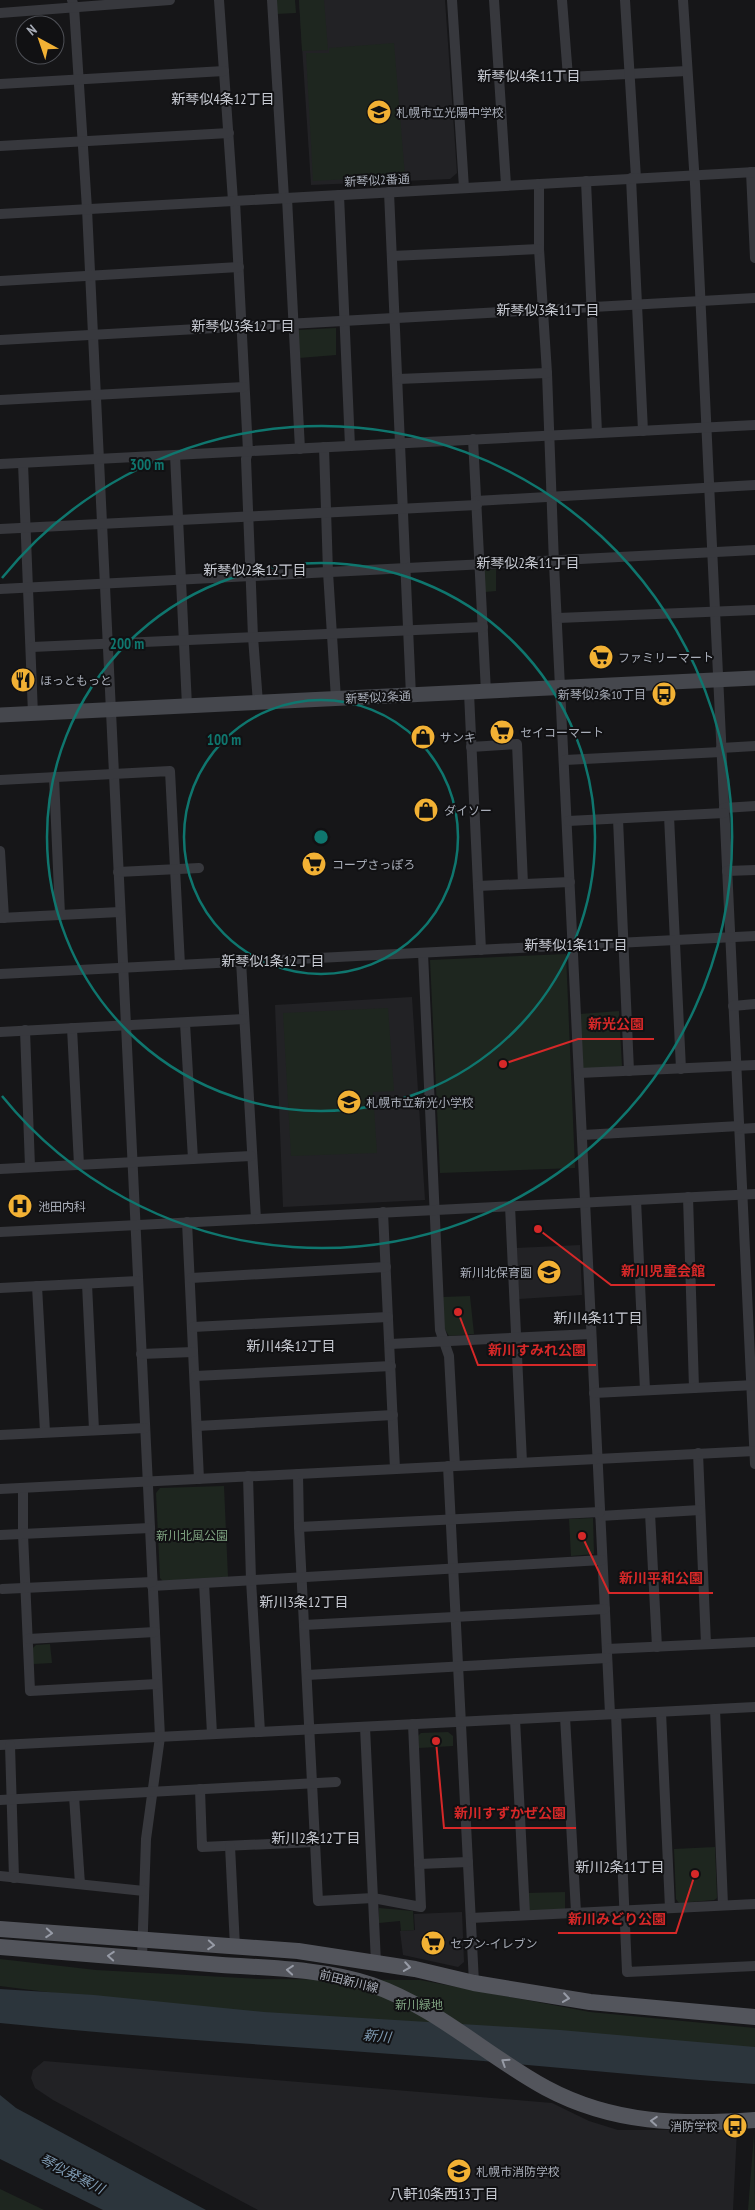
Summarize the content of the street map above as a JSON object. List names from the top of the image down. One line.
{"streets":{"main road":["前田新川線"],"street":["新琴似2番通","新琴似2条通"]},"districts":["新琴似4条11丁目","新琴似4条12丁目","新琴似3条11丁目","新琴似3条12丁目","新琴似2条11丁目","新琴似2条12丁目","新琴似1条11丁目","新琴似1条12丁目","新川4条11丁目","新川4条12丁目","新川3条12丁目","新川2条12丁目","新川2条11丁目","八軒10条西13丁目"],"water":["新川","琴似発寒川"],"parks":["新川北風公園","新川緑地"],"places":{"school or university":["札幌市立光陽中学校","札幌市立新光小学校","新川北保育園","札幌市消防学校"],"supermarket":["ファミリーマート","セイコーマート","コープさっぽろ","セブン-イレブン"],"restaurant":["ほっともっと"],"bus stop":["新琴似2条10丁目","消防学校"],"shop":["サンキ","ダイソー"],"other":["新光公園","新川児童会館","新川すみれ公園","新川平和公園","新川すずかぜ公園","新川みどり公園"],"hospital":["池田内科"]},"north":"top left","rings":["300 m","200 m","100 m"]}
